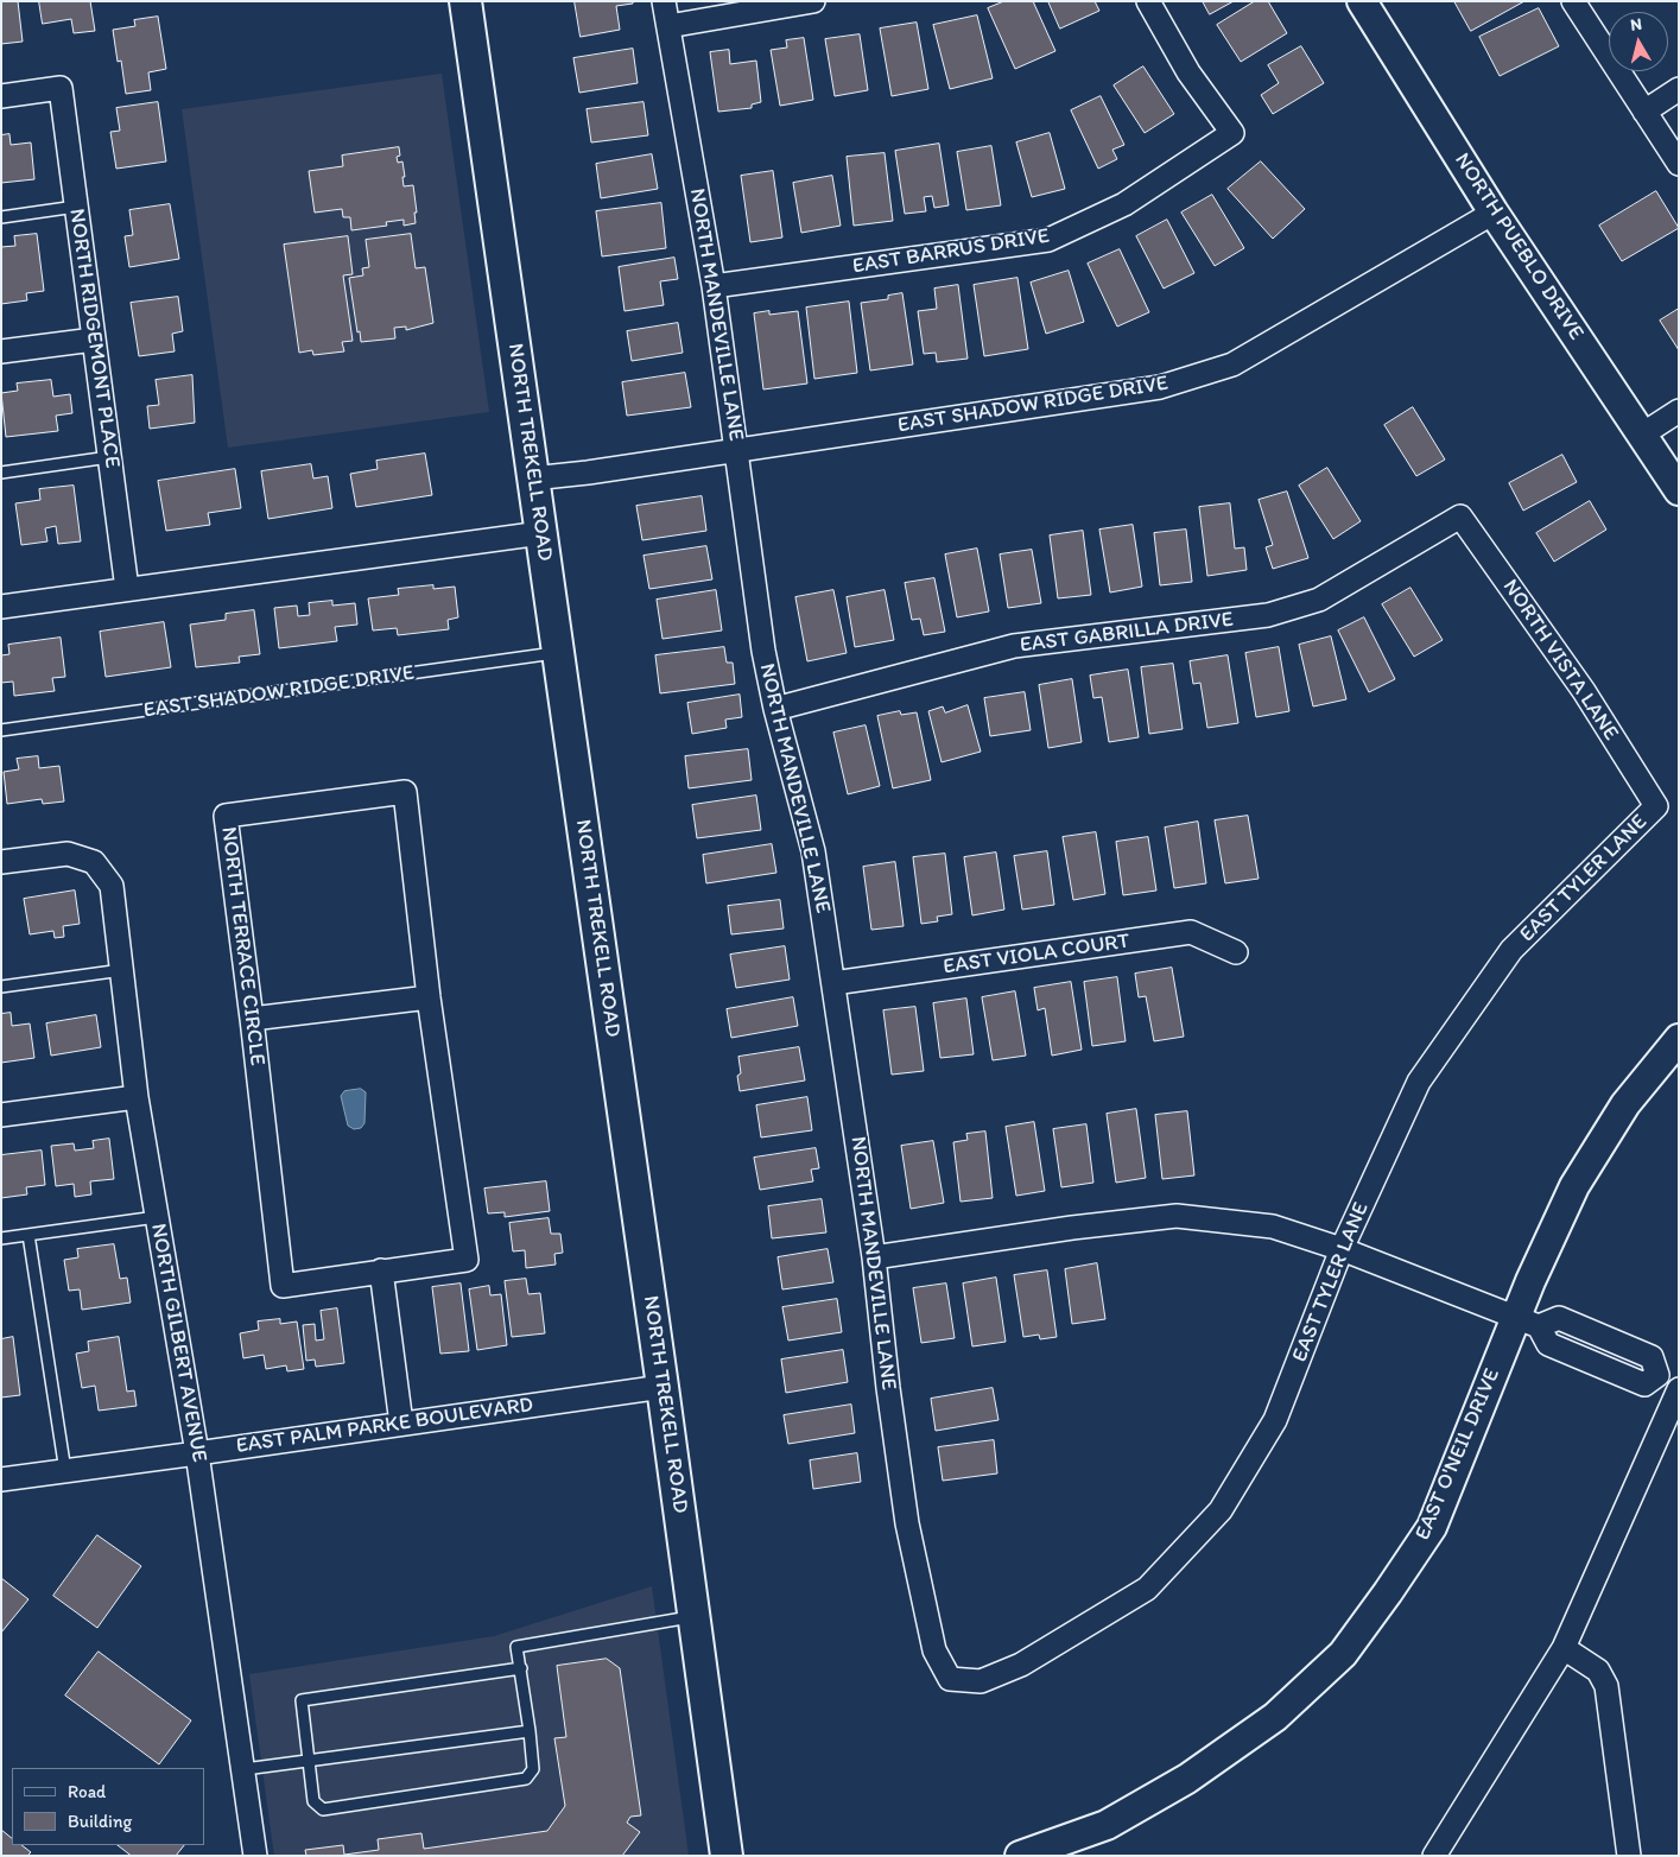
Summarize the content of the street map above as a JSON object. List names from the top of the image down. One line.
{"streets":{"main road":["NORTH TREKELL ROAD"],"street":["NORTH PUEBLO DRIVE","EAST BARRUS DRIVE","NORTH MANDEVILLE LANE","NORTH RIDGEMONT PLACE","EAST SHADOW RIDGE DRIVE","EAST GABRILLA DRIVE","NORTH VISTA LANE","EAST TYLER LANE","NORTH TERRACE CIRCLE","EAST VIOLA COURT","NORTH GILBERT AVENUE","EAST PALM PARKE BOULEVARD","EAST O'NEIL DRIVE"]},"crossings":[["NORTH PUEBLO DRIVE","EAST SHADOW RIDGE DRIVE"],["EAST BARRUS DRIVE","NORTH MANDEVILLE LANE"],["NORTH MANDEVILLE LANE","EAST SHADOW RIDGE DRIVE"],["NORTH MANDEVILLE LANE","EAST GABRILLA DRIVE"],["NORTH MANDEVILLE LANE","EAST TYLER LANE"],["NORTH MANDEVILLE LANE","EAST VIOLA COURT"],["EAST SHADOW RIDGE DRIVE","NORTH TREKELL ROAD"],["NORTH TREKELL ROAD","EAST PALM PARKE BOULEVARD"],["EAST GABRILLA DRIVE","NORTH VISTA LANE"],["NORTH VISTA LANE","EAST TYLER LANE"],["NORTH GILBERT AVENUE","EAST PALM PARKE BOULEVARD"]],"legend":["Road","Building"],"north":"top"}
